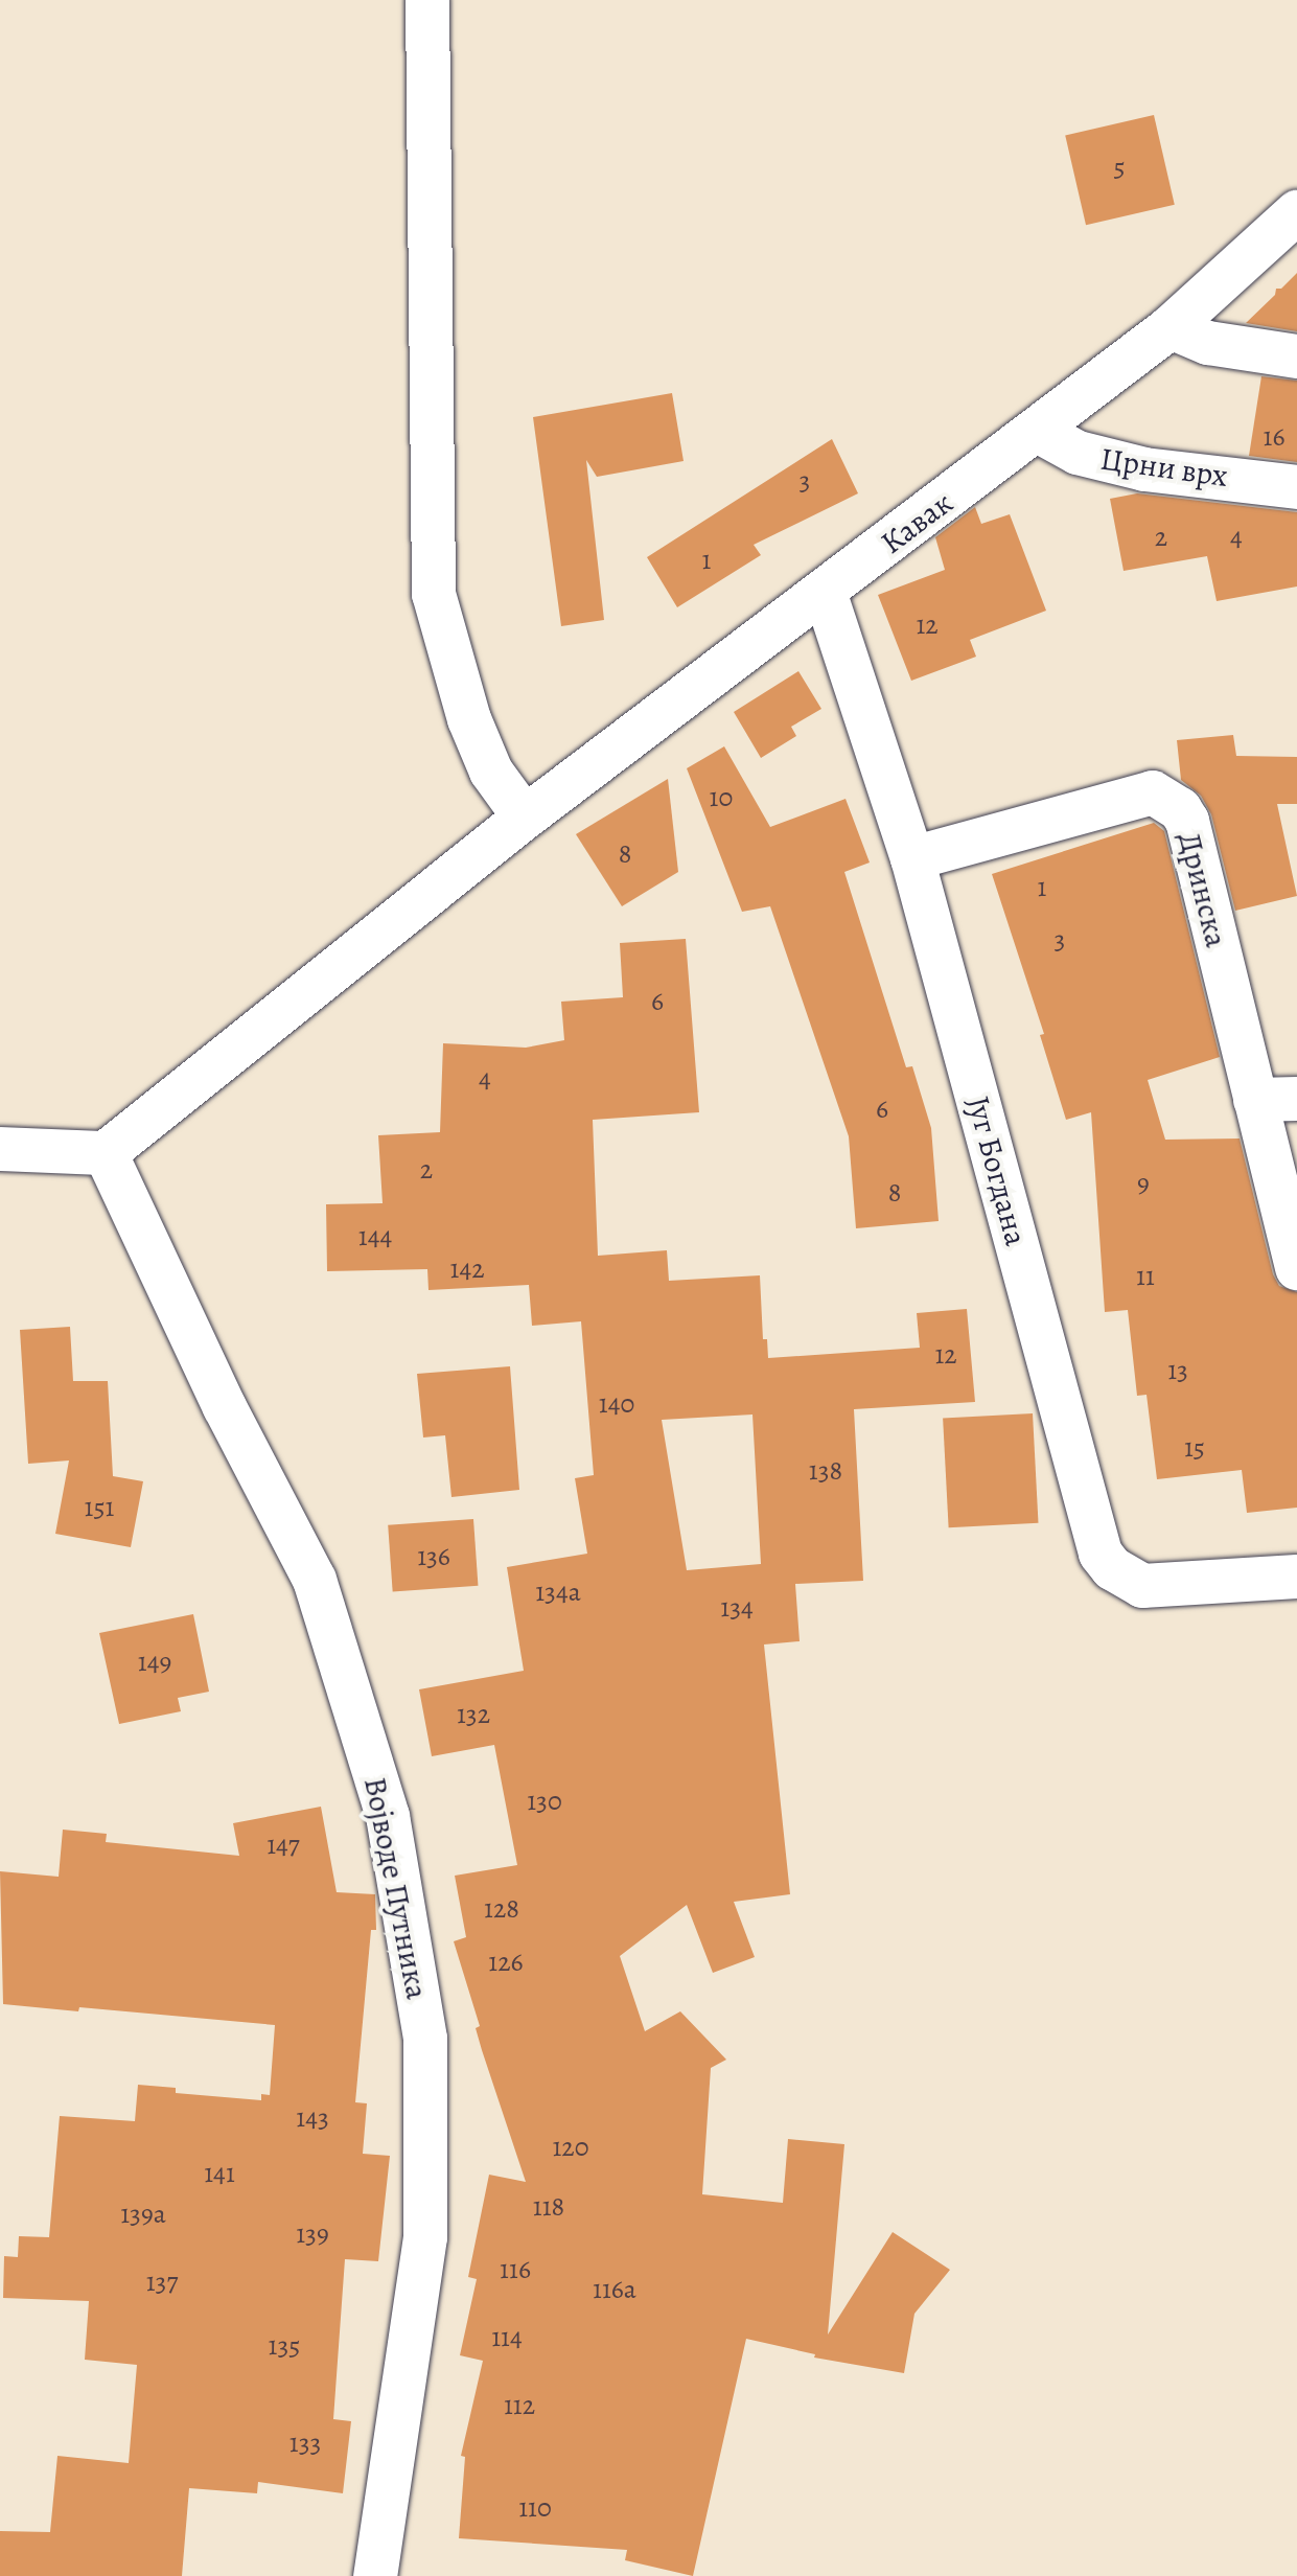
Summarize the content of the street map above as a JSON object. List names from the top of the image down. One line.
{"streets":{"street":["Црни врх","Кавак","Дринска","Југ Богдана","Војводе Путника"]},"crossings":[["Црни врх","Кавак"],["Кавак","Југ Богдана"],["Кавак","Војводе Путника"],["Дринска","Југ Богдана"]],"house_numbers":["5","16","3","2","4","1","12","10","8","1","3","6","4","6","2","9","8","144","142","11","12","13","140","15","138","151","136","134a","134","149","132","130","147","128","126","143","120","141","118","139a","139","116","137","116a","114","135","112","133","110"]}
